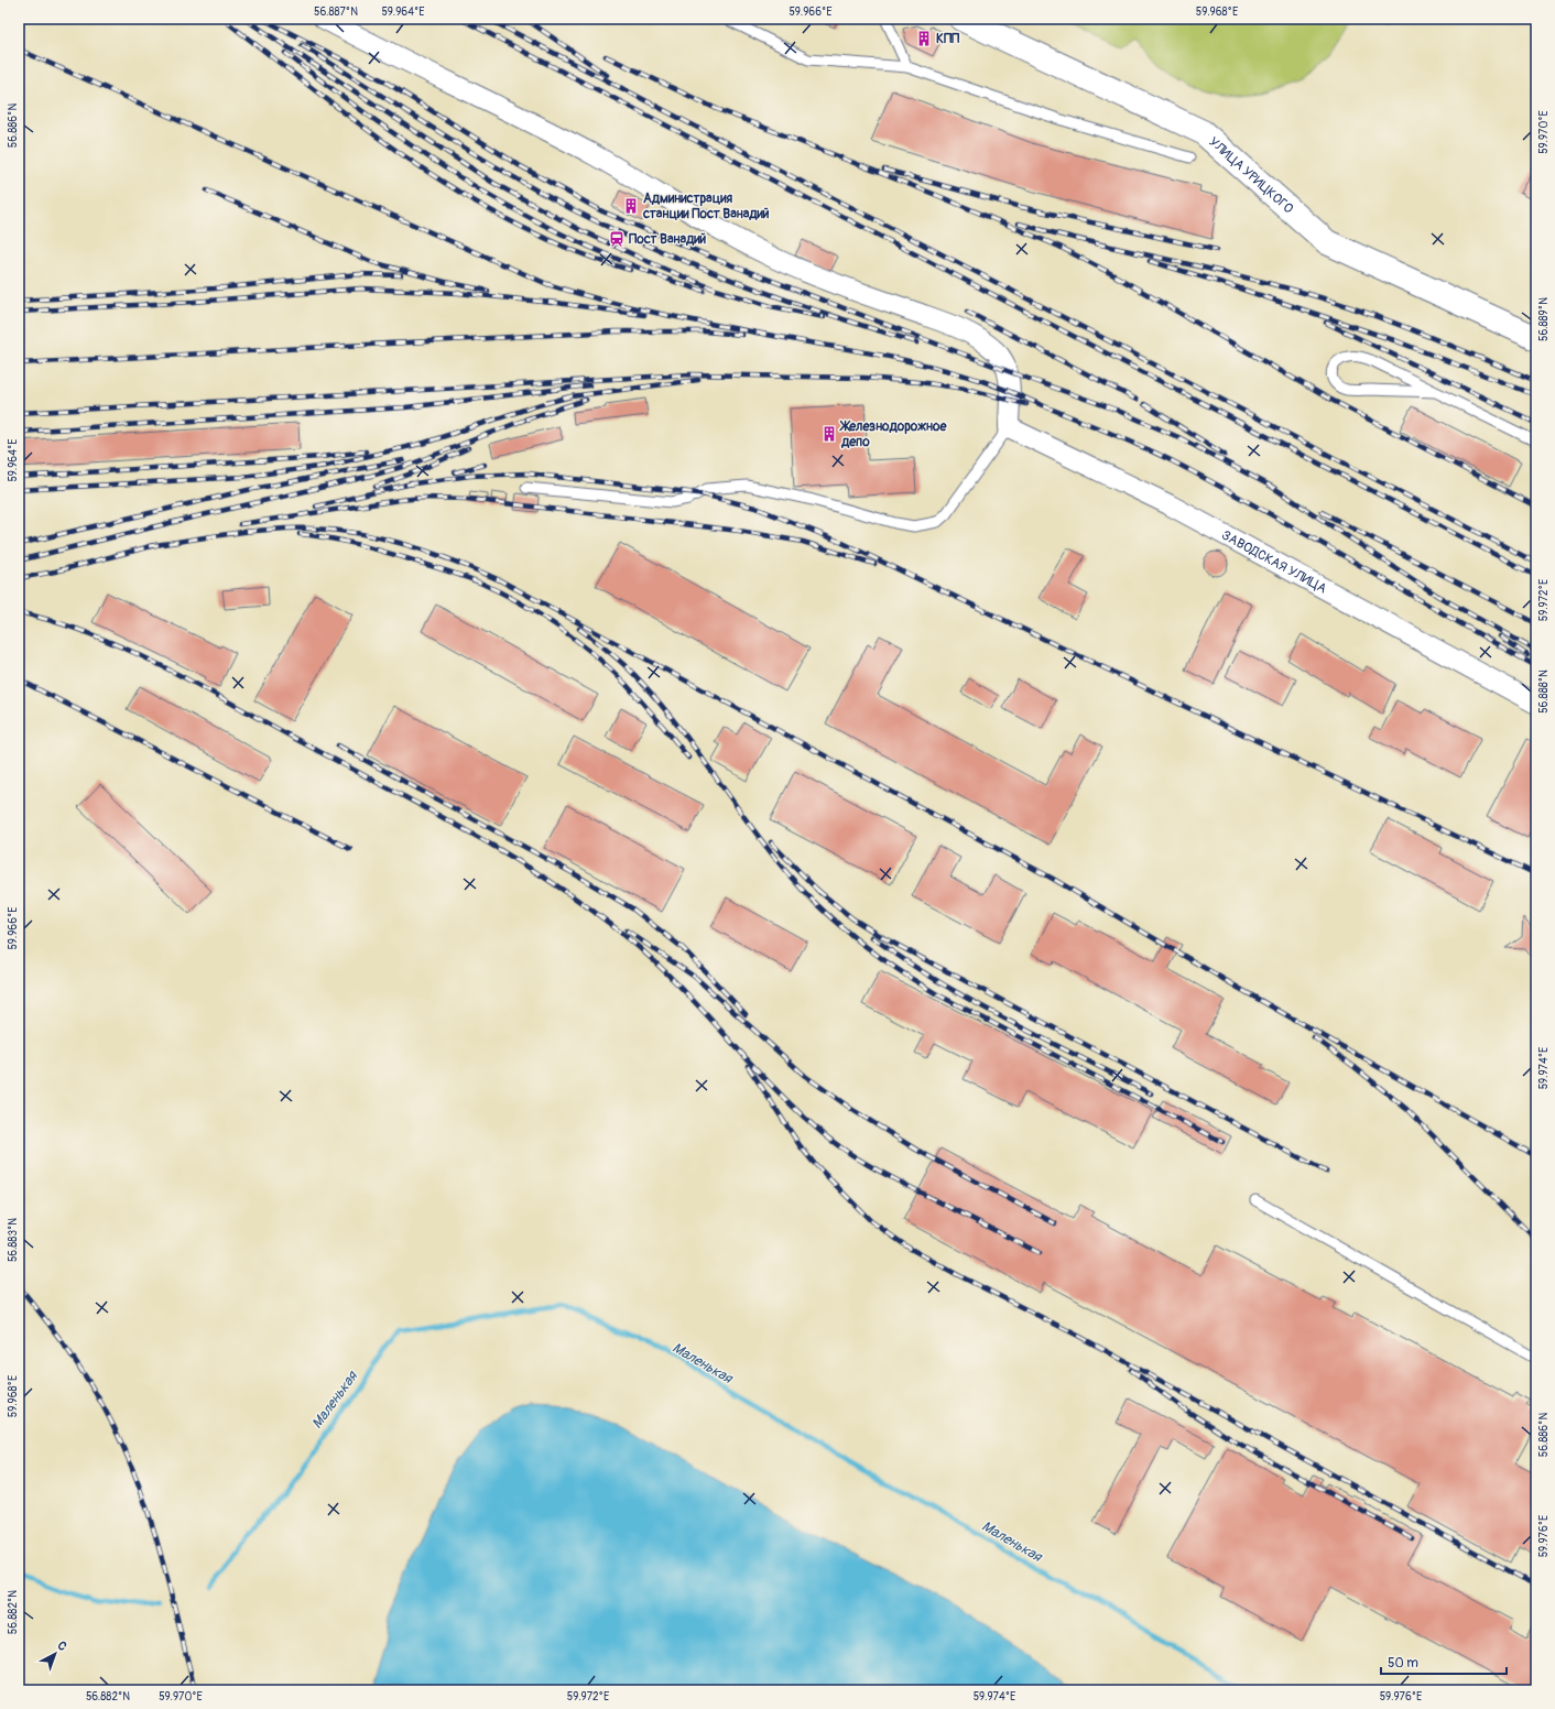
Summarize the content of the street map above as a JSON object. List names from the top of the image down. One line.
{"streets":{"street":["УЛИЦА УРИЦКОГО","ЗАВОДСКАЯ УЛИЦА"]},"water":["Маленькая"],"places":{"building":["КПП","Администрация станции Пост Ванадий","Железнодорожное депо"],"station":["Пост Ванадий"]},"scale_bar":"50 m","north":"top right","coordinates":["56.887°N","59.964°E","59.966°E","59.968°E","56.886°N","59.970°E","56.889°N","59.972°E","56.888°N","59.974°E","56.883°N","59.976°E","56.882°N"]}
